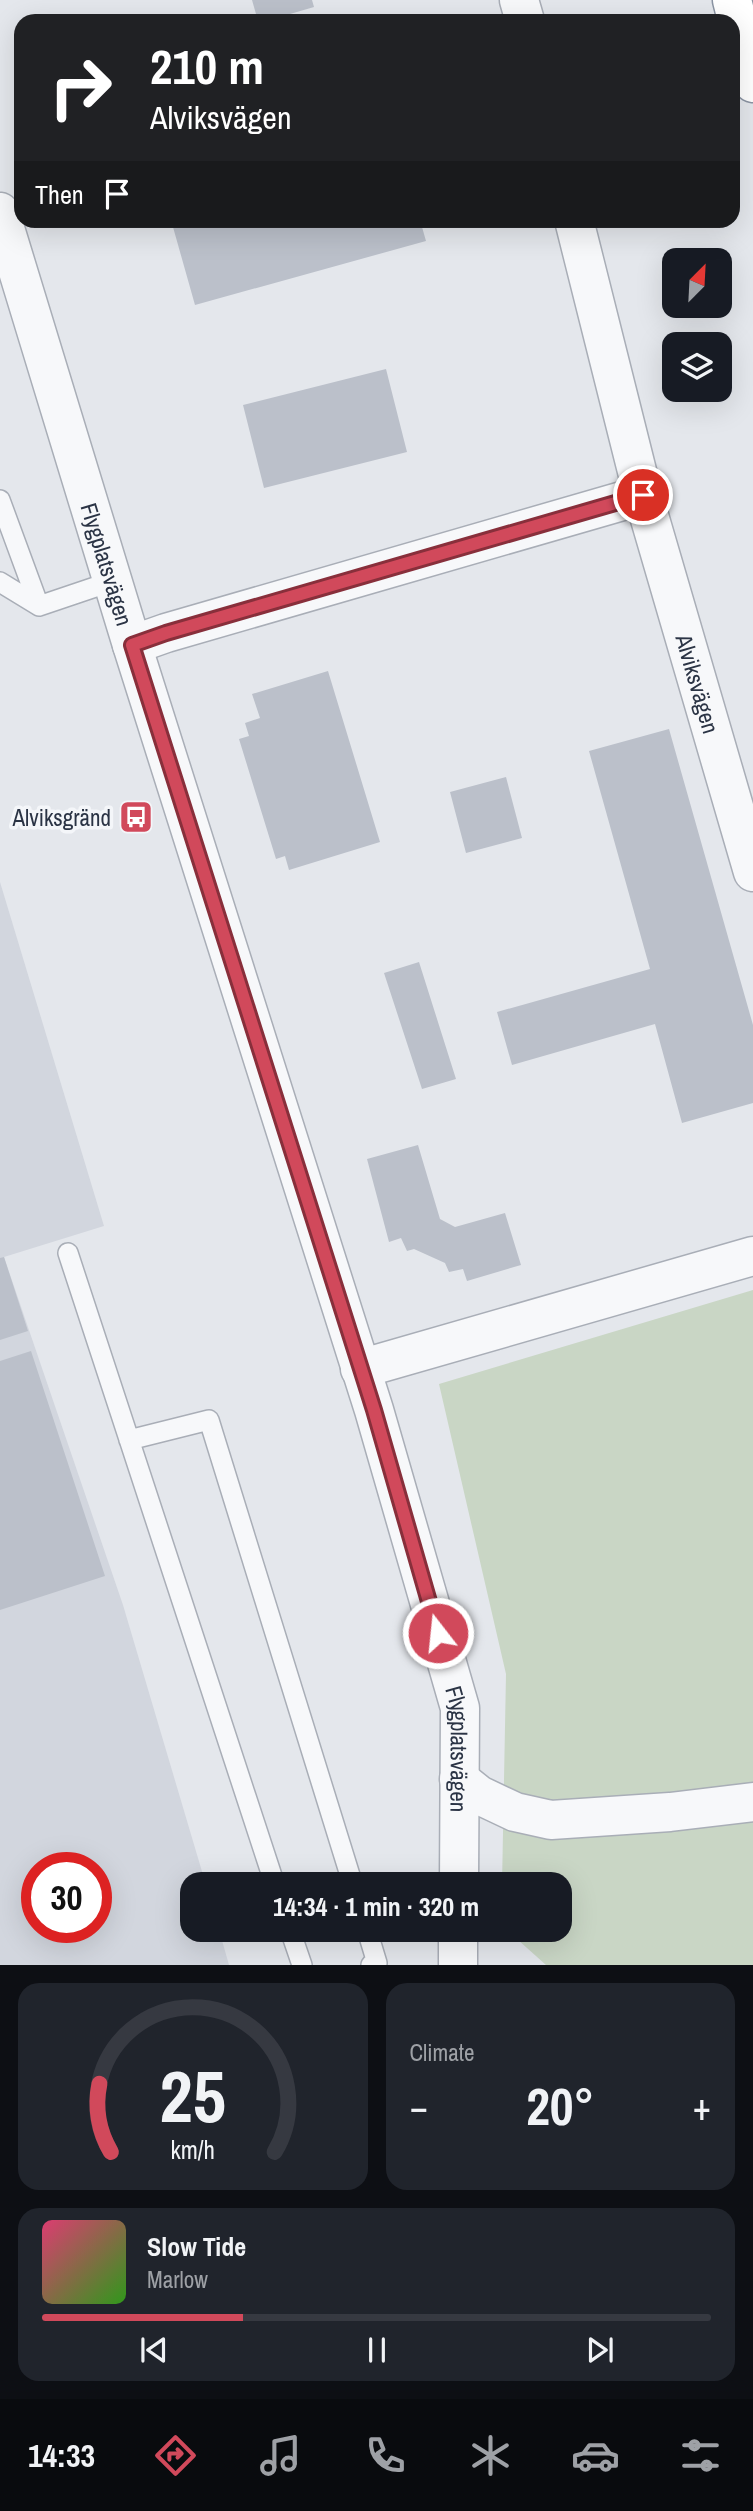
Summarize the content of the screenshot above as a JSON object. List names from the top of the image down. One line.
{"streets":{"street":["Flygplatsvägen","Alviksvägen"]},"places":{"bus stop":["Alviksgränd"]},"north":"top right","page":{"turn":["210 m","Alviksvägen"],"then":"Then","limit":"30","trip":"14:34 · 1 min · 320 m","tile":"Climate","heat":["−","20°","+"],"song":["Slow Tide","Marlow"],"tabs":"14:33","gauge":["25","km/h"]}}
